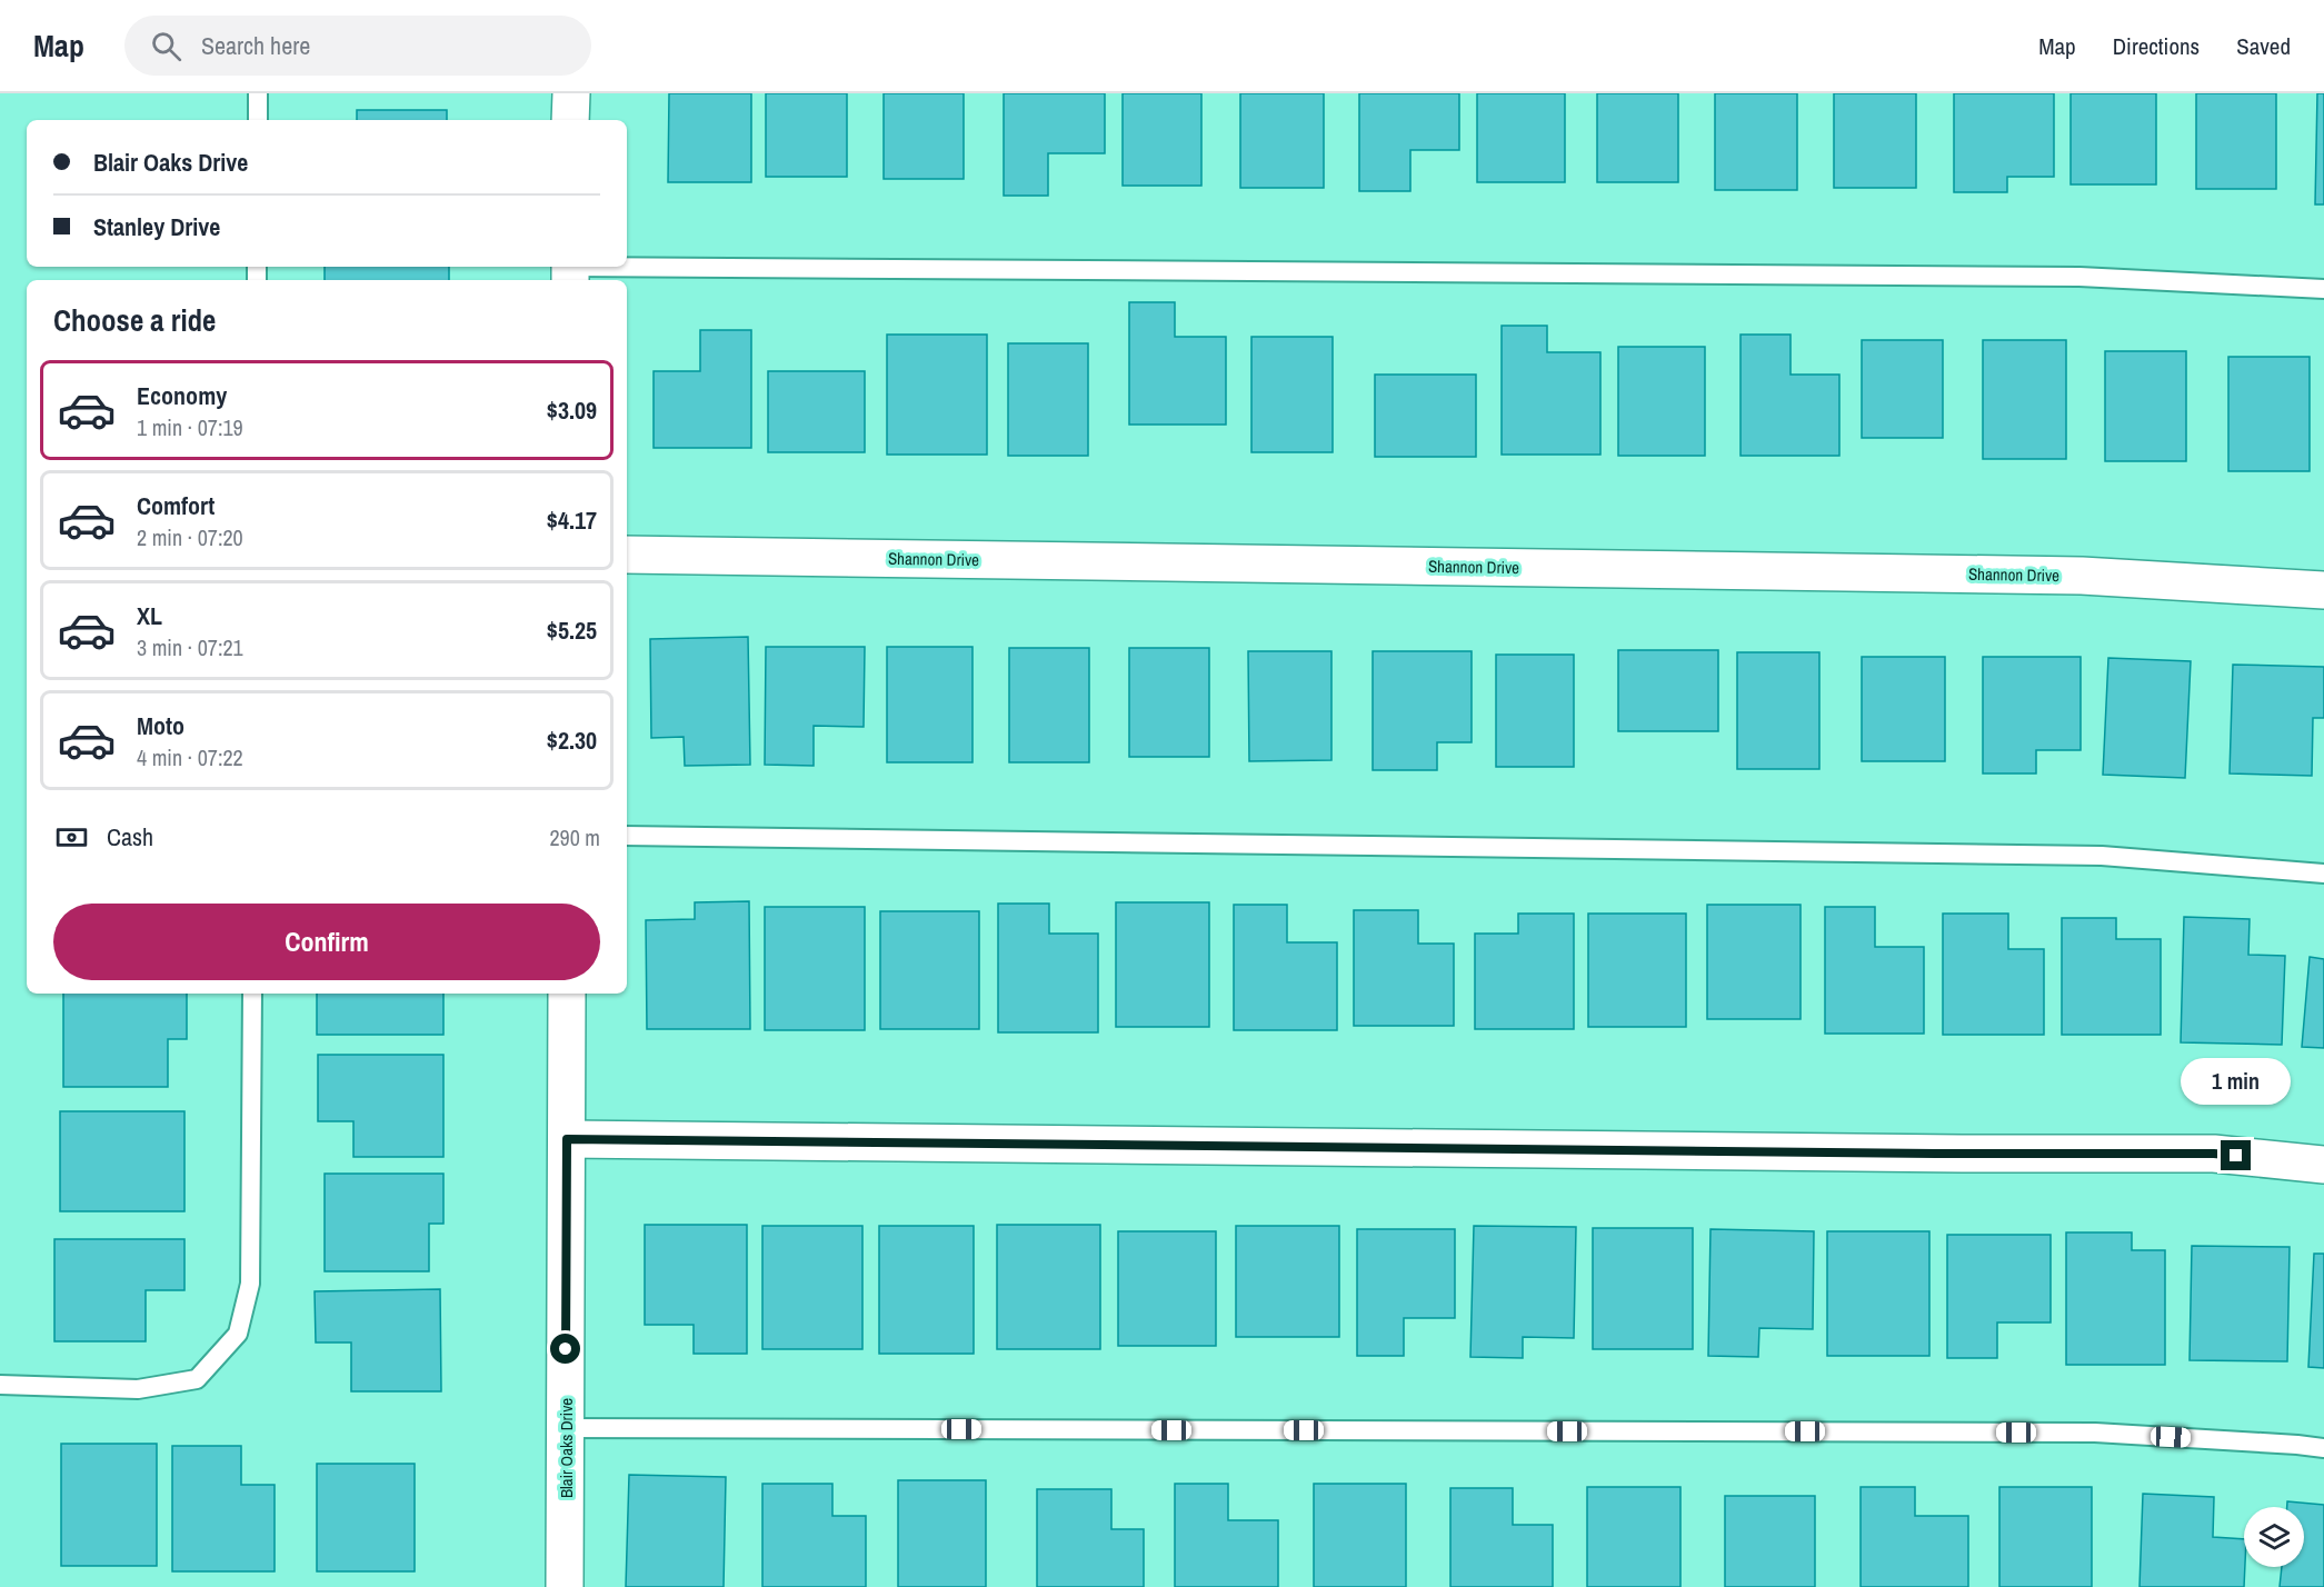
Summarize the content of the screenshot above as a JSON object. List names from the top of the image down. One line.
{"streets":{"street":["Shannon Drive","Blair Oaks Drive"]},"page":{"header":"Map","search":"Search here","nav":["Map","Directions","Saved"],"banner":["Blair Oaks Drive","Stanley Drive"],"heading":"Choose a ride","list":[{"name":"Economy","note":"1 min · 07:19","value":"$3.09"},{"name":"Comfort","note":"2 min · 07:20","value":"$4.17"},{"name":"XL","note":"3 min · 07:21","value":"$5.25"},{"name":"Moto","note":"4 min · 07:22","value":"$2.30"}],"pay":["Cash","290 m"],"buttons":"Confirm","bubble":"1 min"}}
